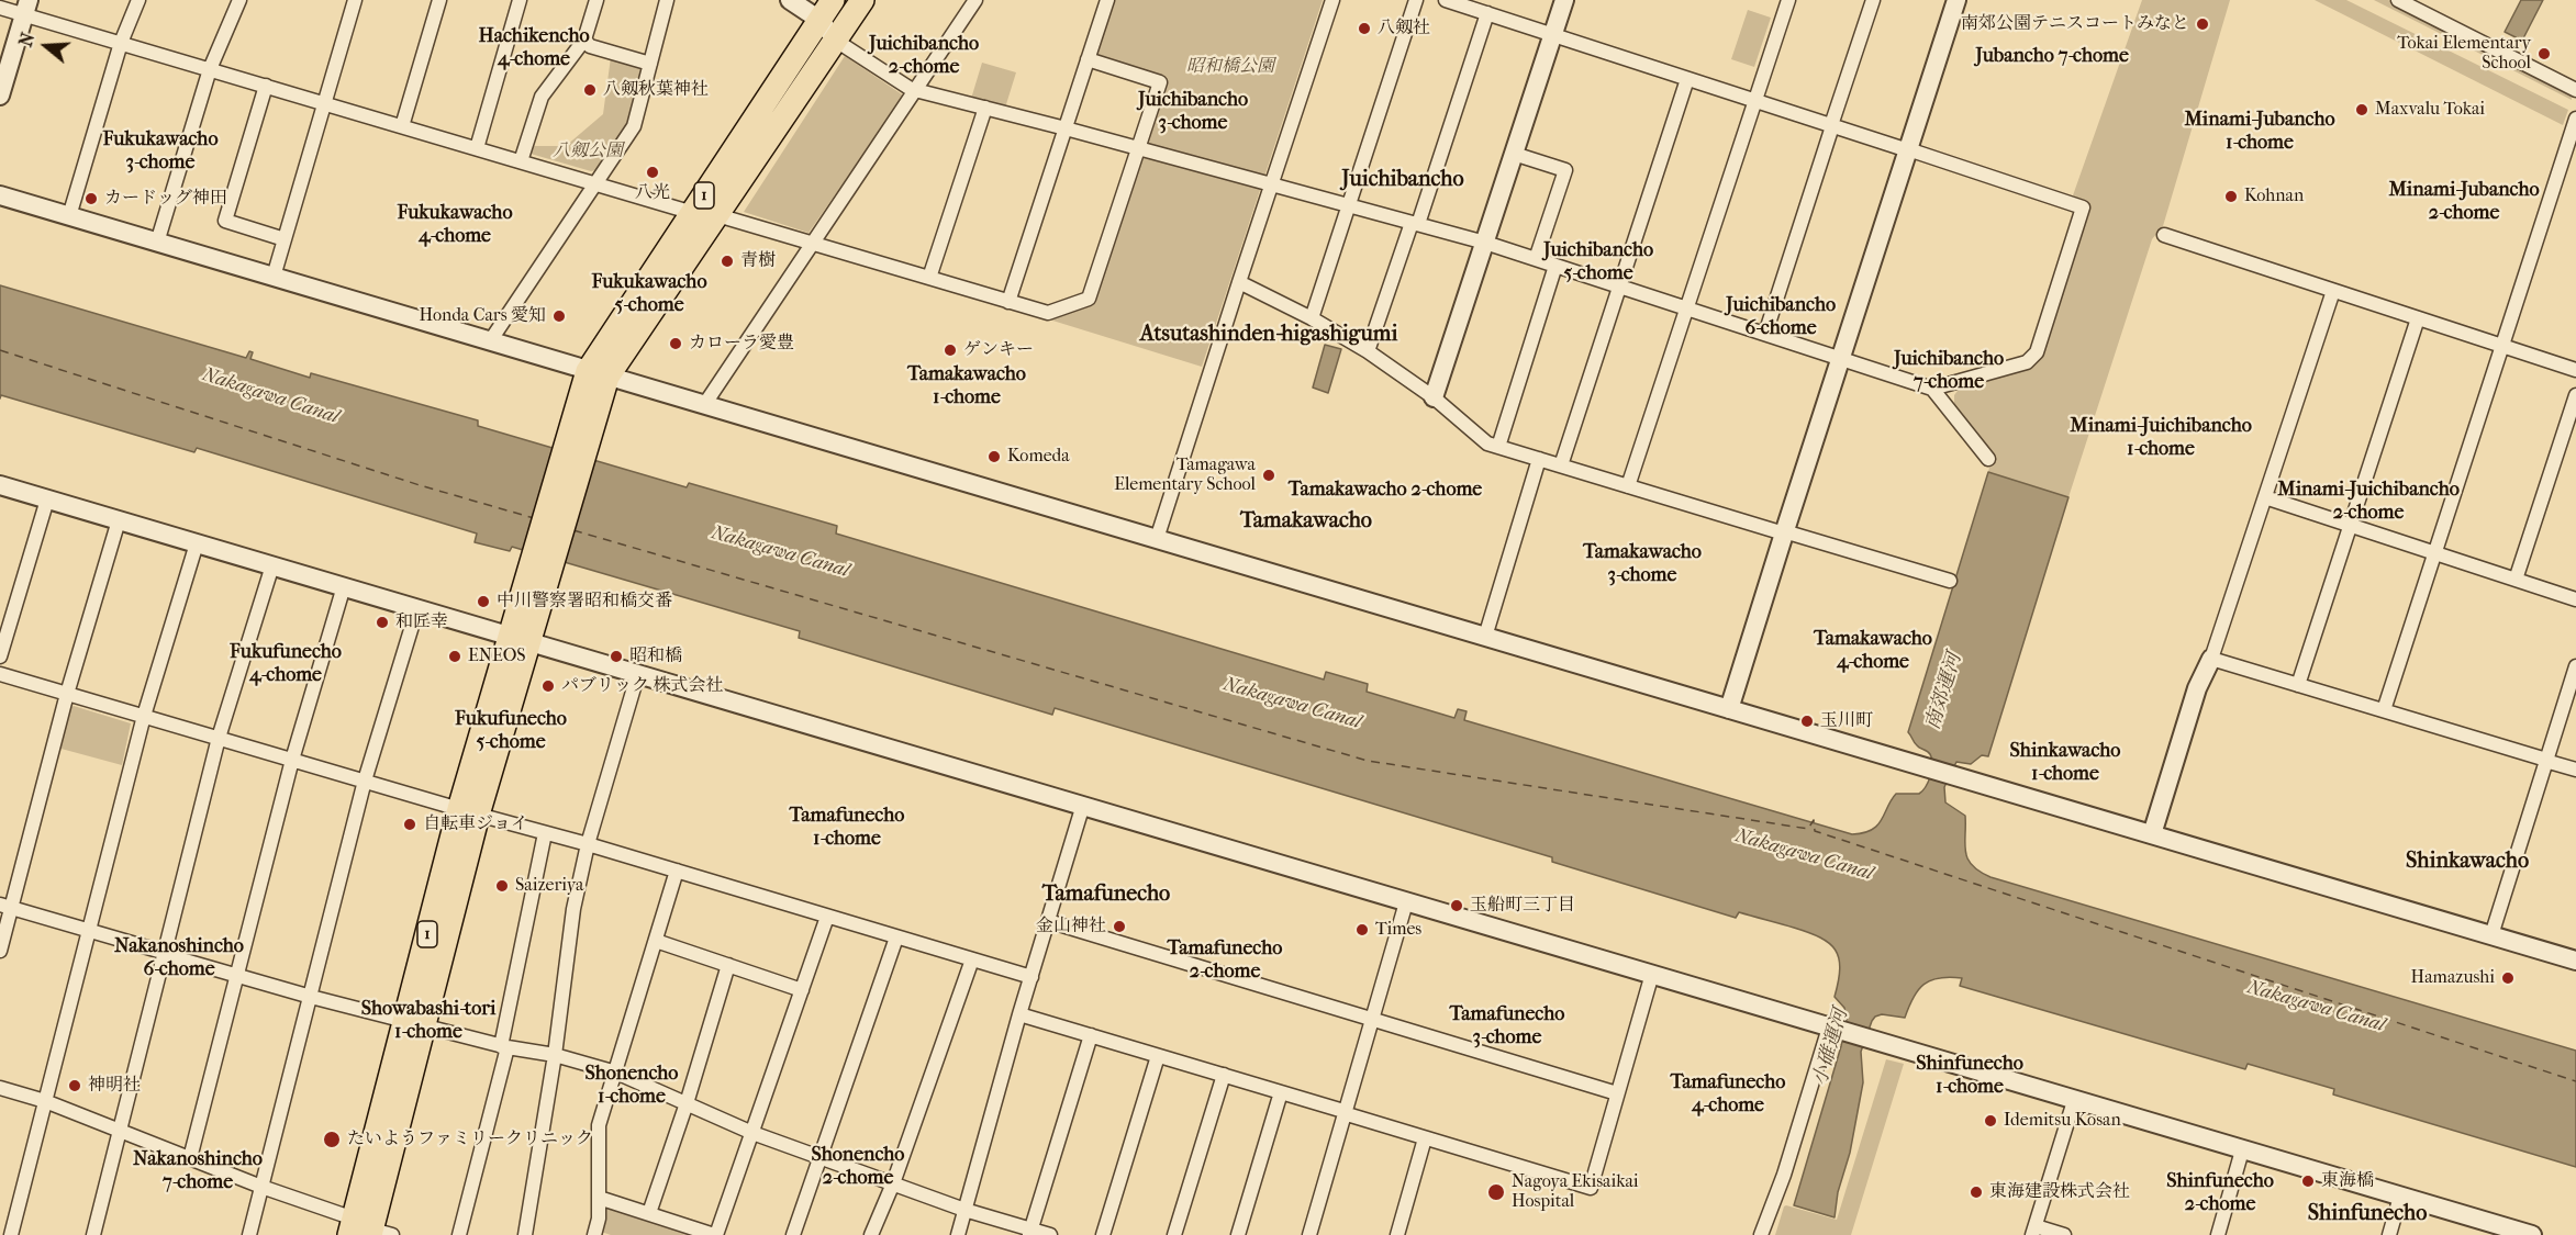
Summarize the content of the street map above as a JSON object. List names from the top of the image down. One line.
{"streets":{"highway":["1"]},"districts":["Hachikencho 4-chome","Juichibancho 2-chome","Jubancho 7-chome","Juichibancho 3-chome","Minami-Jubancho 1-chome","Fukukawacho 3-chome","Juichibancho","Minami-Jubancho 2-chome","Fukukawacho 4-chome","Juichibancho 5-chome","Fukukawacho 5-chome","Juichibancho 6-chome","Atsutashinden-higashigumi","Juichibancho 7-chome","Tamakawacho 1-chome","Minami-Juichibancho 1-chome","Tamakawacho 2-chome","Minami-Juichibancho 2-chome","Tamakawacho","Tamakawacho 3-chome","Tamakawacho 4-chome","Fukufunecho 4-chome","Fukufunecho 5-chome","Shinkawacho 1-chome","Tamafunecho 1-chome","Shinkawacho","Tamafunecho","Nakanoshincho 6-chome","Tamafunecho 2-chome","Showabashi-tori 1-chome","Tamafunecho 3-chome","Shinfunecho 1-chome","Shonencho 1-chome","Tamafunecho 4-chome","Shonencho 2-chome","Nakanoshincho 7-chome","Shinfunecho 2-chome","Shinfunecho"],"water":["Nakagawa Canal","南郊運河","小碓運河"],"parks":["昭和橋公園","八剱公園"],"places":["南郊公園テニスコートみなと","八剱社","Tokai Elementary School","八剱秋葉神社","Maxvalu Tokai","八光","Kohnan","カードッグ神田","青樹","Honda Cars 愛知","カローラ愛豊","ゲンキー","Komeda","Tamagawa Elementary School","中川警察署昭和橋交番","和匠幸","ENEOS","昭和橋","パブリック 株式会社","玉川町","自転車ジョイ","Saizeriya","玉船町三丁目","金山神社","Times","Hamazushi","神明社","Idemitsu Kosan","たいようファミリークリニック","東海橋","Nagoya Ekisaikai Hospital","東海建設株式会社"],"north":"left"}
